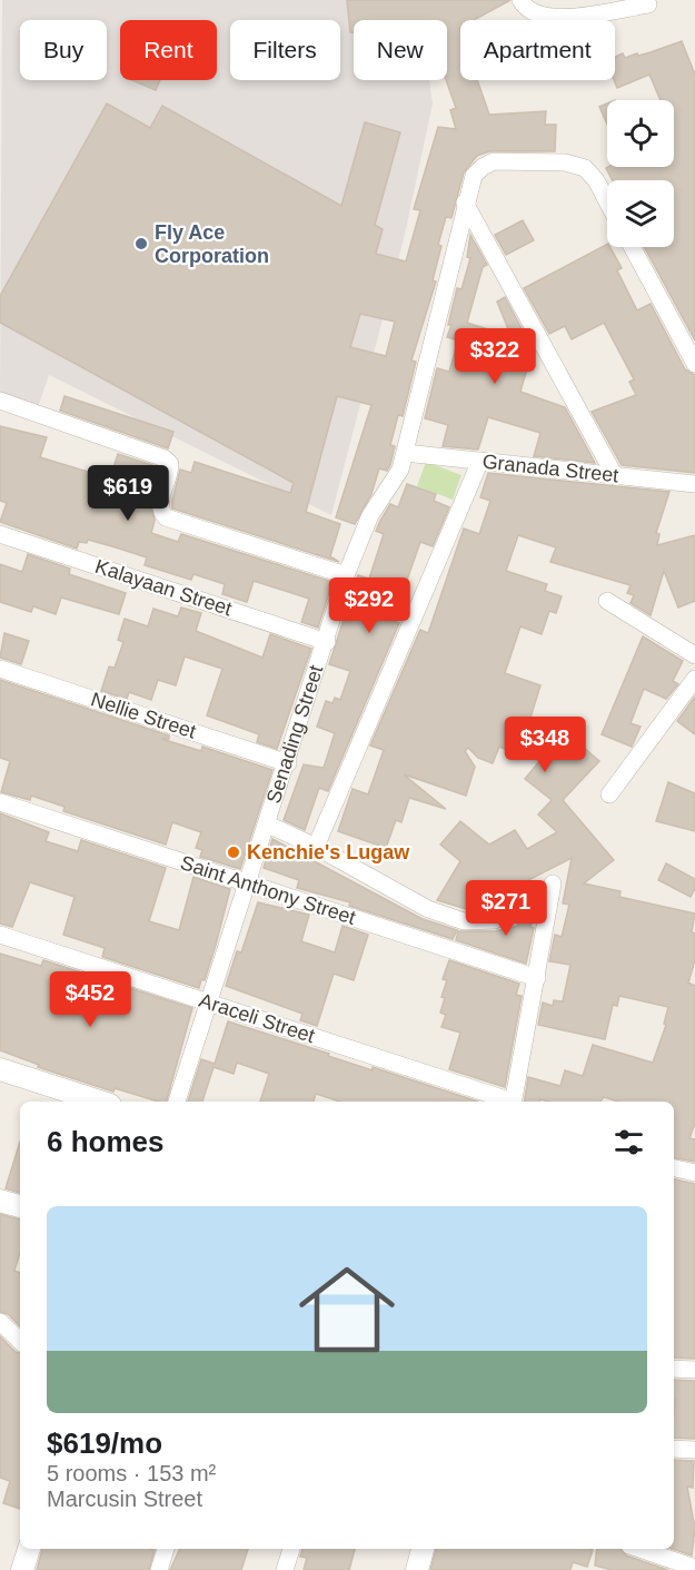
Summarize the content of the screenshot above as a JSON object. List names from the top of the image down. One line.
{"streets":{"street":["Granada Street","Kalayaan Street","Nellie Street","Senading Street","Saint Anthony Street","Araceli Street"]},"crossings":[["Granada Street","Senading Street"],["Kalayaan Street","Senading Street"],["Nellie Street","Senading Street"],["Senading Street","Saint Anthony Street"],["Senading Street","Araceli Street"]],"places":["Fly Ace Corporation","Kenchie's Lugaw"],"page":{"chip":["Buy","Rent","Filters","New","Apartment"],"price":["$322","$619","$292","$348","$271","$452"],"heading":"6 homes","list":[{"name":"$619/mo","note":"5 rooms · 153 m² · Marcusin Street"}]}}
